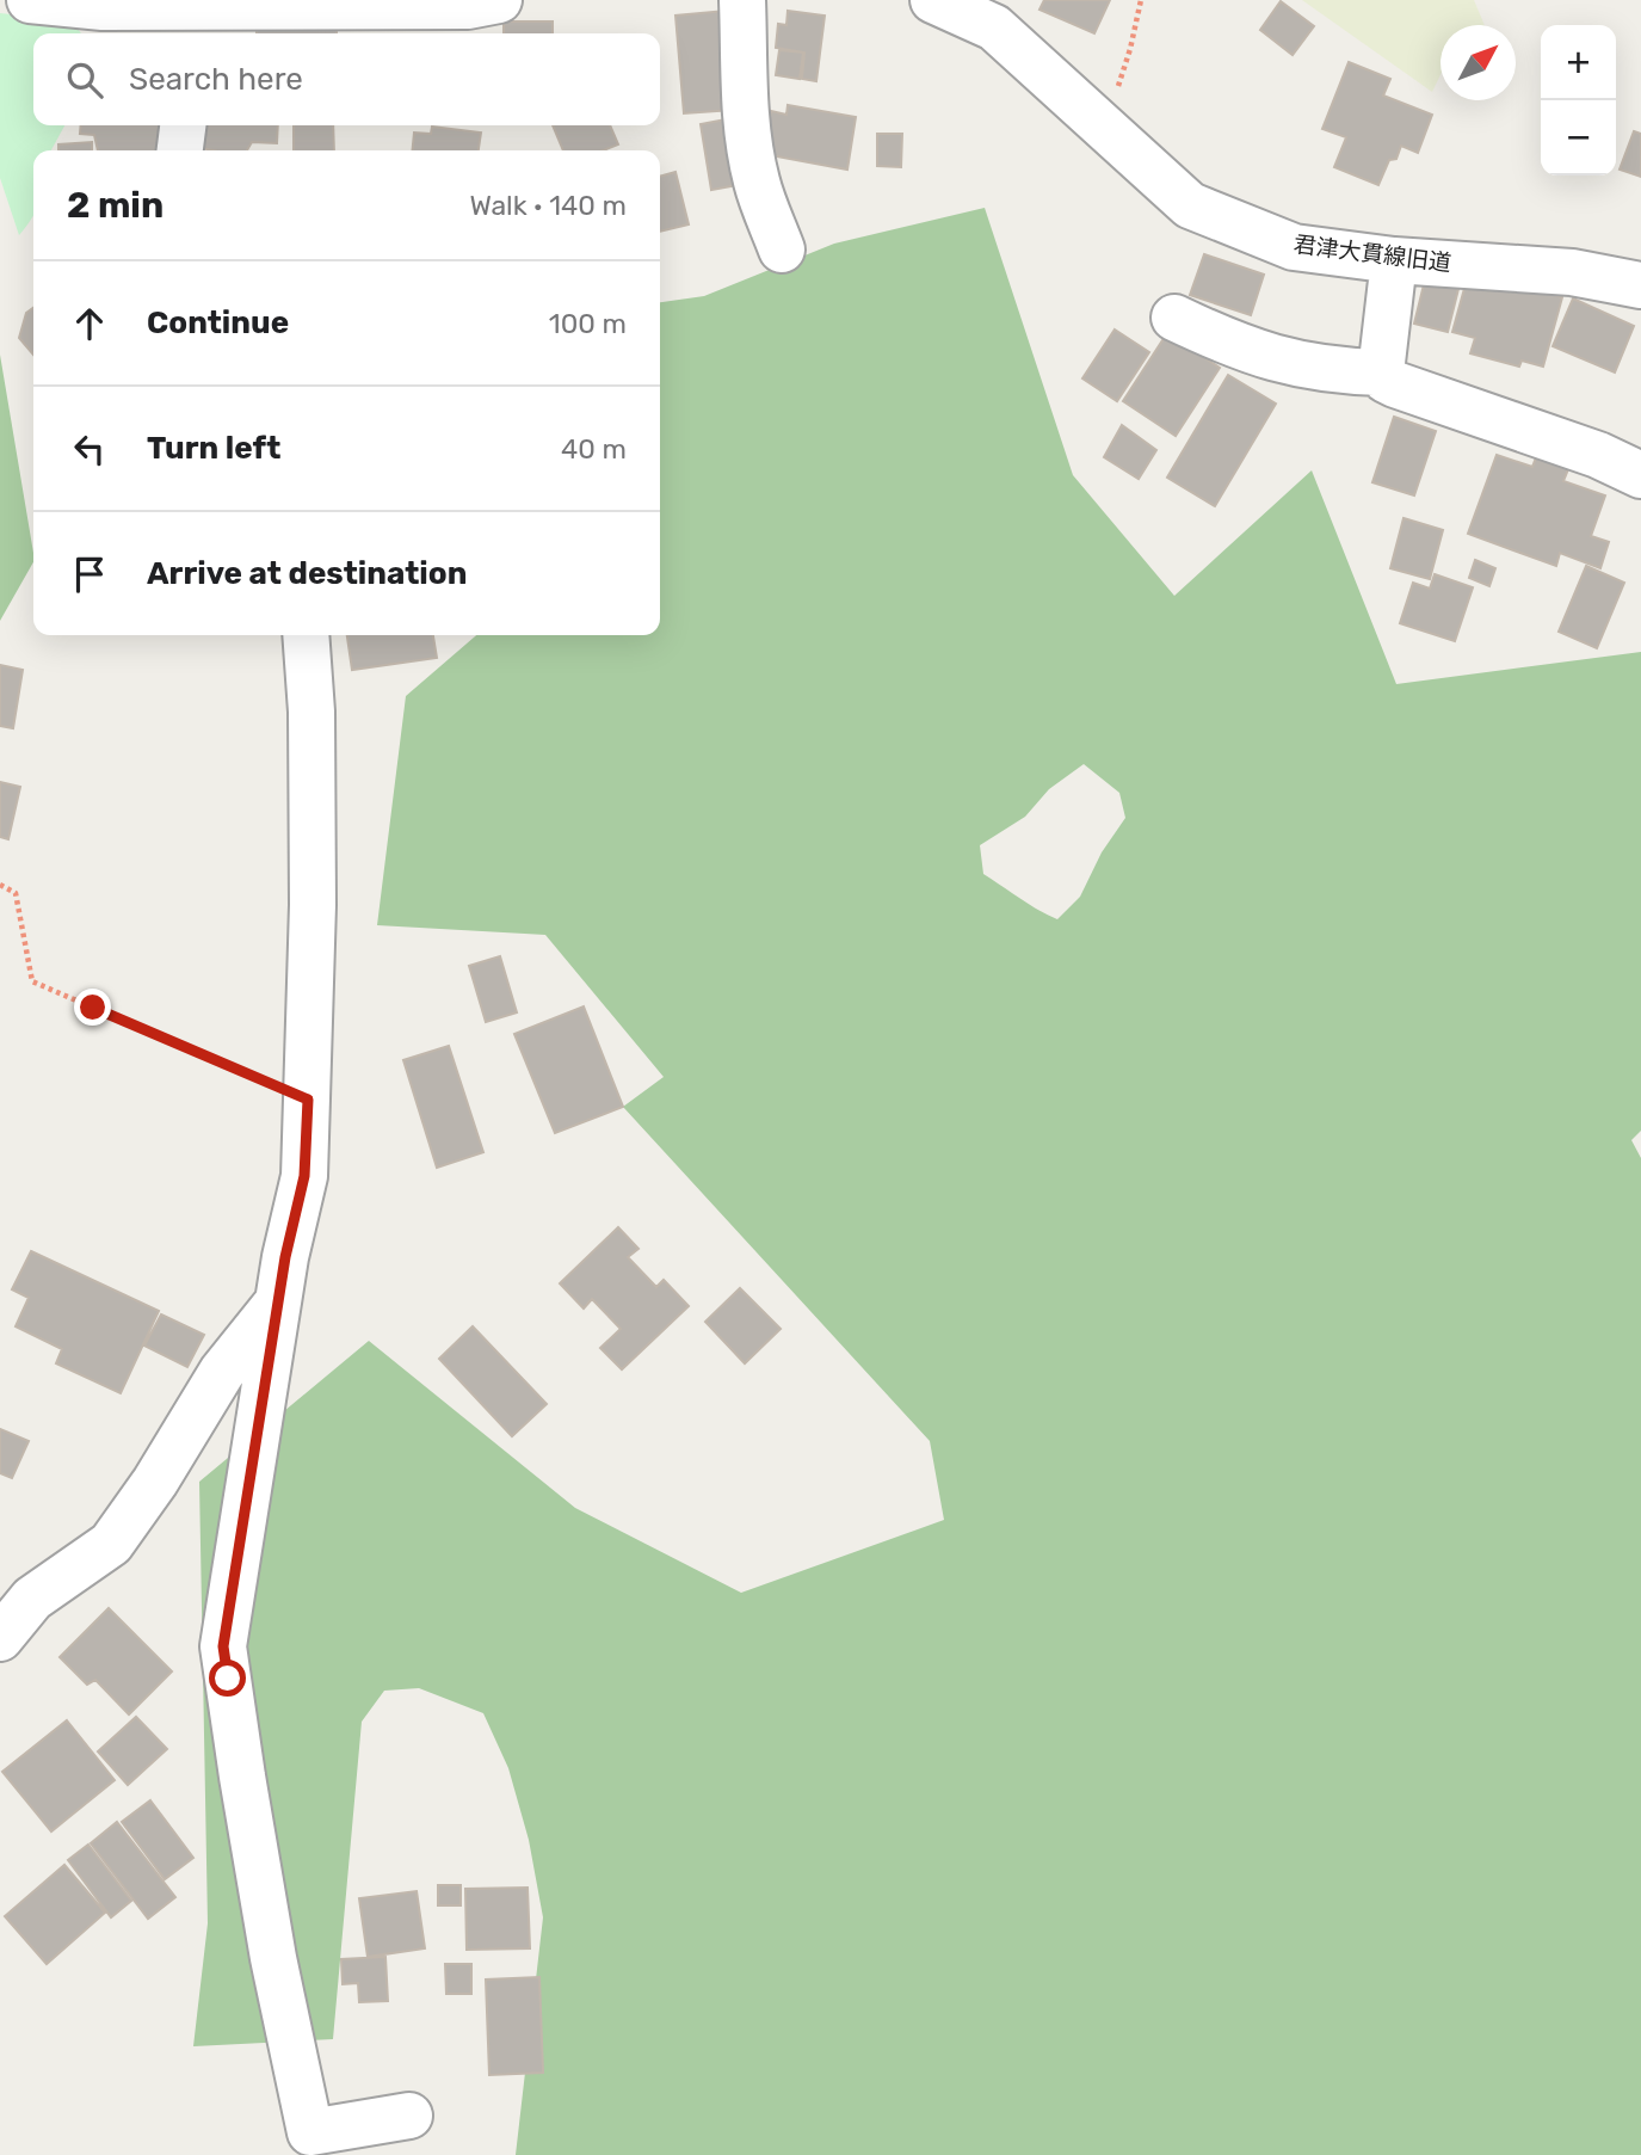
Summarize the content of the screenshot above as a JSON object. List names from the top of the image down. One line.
{"streets":{"street":["君津大貫線旧道"]},"north":"top right","page":{"map_buttons":["+","−"],"search":"Search here","heading":["2 min","Walk · 140 m"],"list":[["Continue","100 m"],["Turn left","40 m"],"Arrive at destination"]}}
